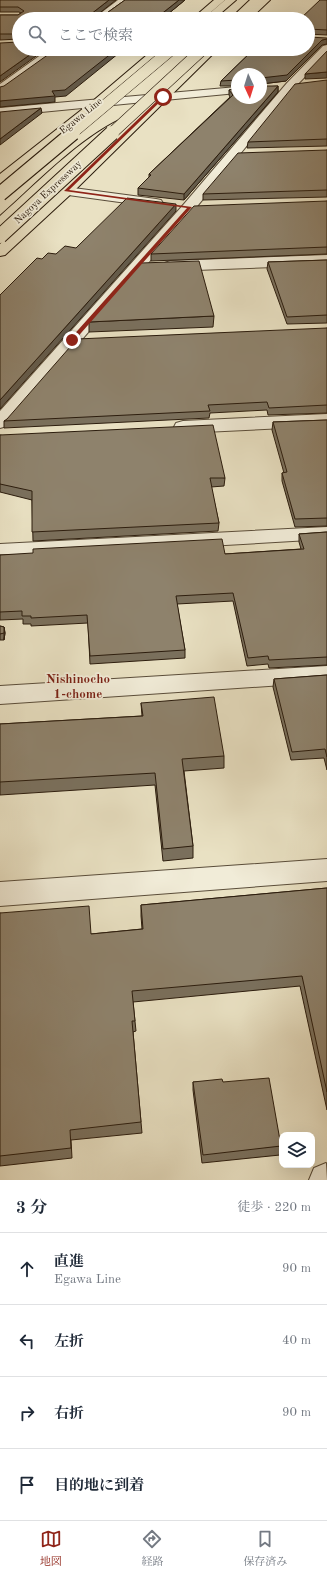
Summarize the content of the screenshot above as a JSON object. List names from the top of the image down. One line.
{"streets":{"main road":["Egawa Line","Nagoya Expressway"]},"districts":["Nishinocho 1-chome"],"north":"bottom","page":{"search":"ここで検索","heading":["3 分","徒歩 · 220 m"],"list":[["直進","Egawa Line","90 m"],["左折","40 m"],["右折","90 m"],"目的地に到着"],"nav":["地図","経路","保存済み"]}}
